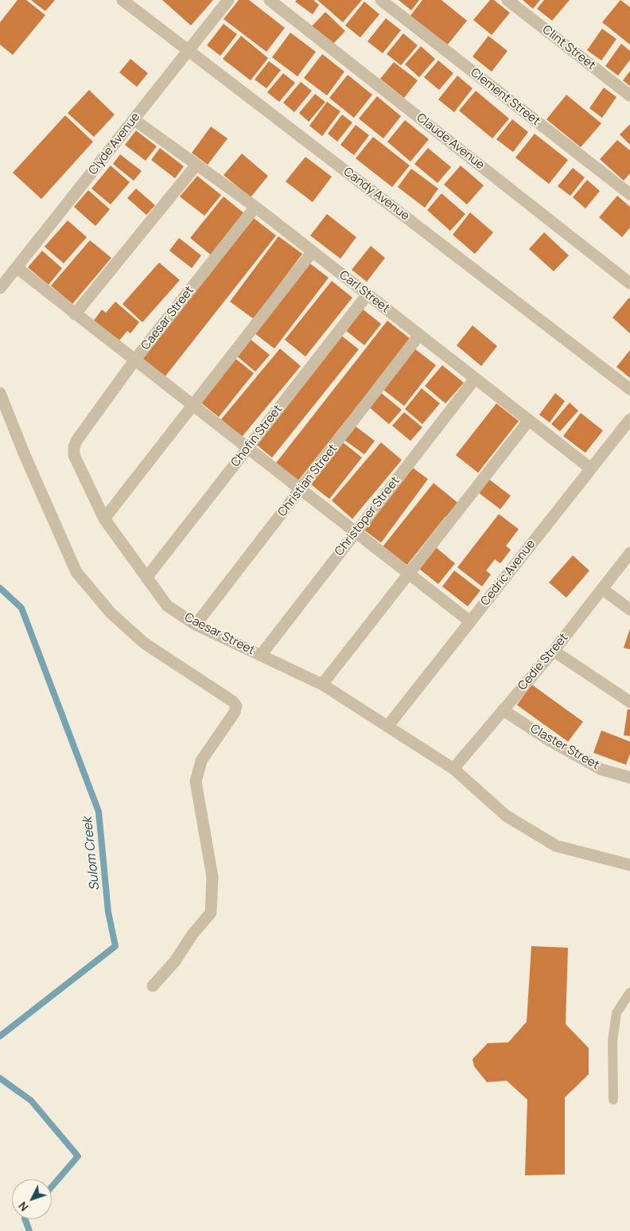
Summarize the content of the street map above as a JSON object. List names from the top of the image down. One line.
{"streets":{"street":["Clint Street","Clement Street","Claude Avenue","Clyde Avenue","Candy Avenue","Carl Street","Caesar Street","Chofin Street","Christian Street","Christoper Street","Cedric Avenue","Cedie Street","Claster Street"]},"crossings":[["Clyde Avenue","Candy Avenue"],["Clyde Avenue","Carl Street"],["Carl Street","Caesar Street"],["Carl Street","Chofin Street"],["Carl Street","Christian Street"],["Carl Street","Christoper Street"],["Carl Street","Cedric Avenue"],["Caesar Street","Chofin Street"],["Caesar Street","Christian Street"],["Caesar Street","Christoper Street"],["Caesar Street","Cedric Avenue"],["Caesar Street","Cedie Street"],["Cedie Street","Claster Street"]],"water":["Sulom Creek"],"north":"bottom left"}
